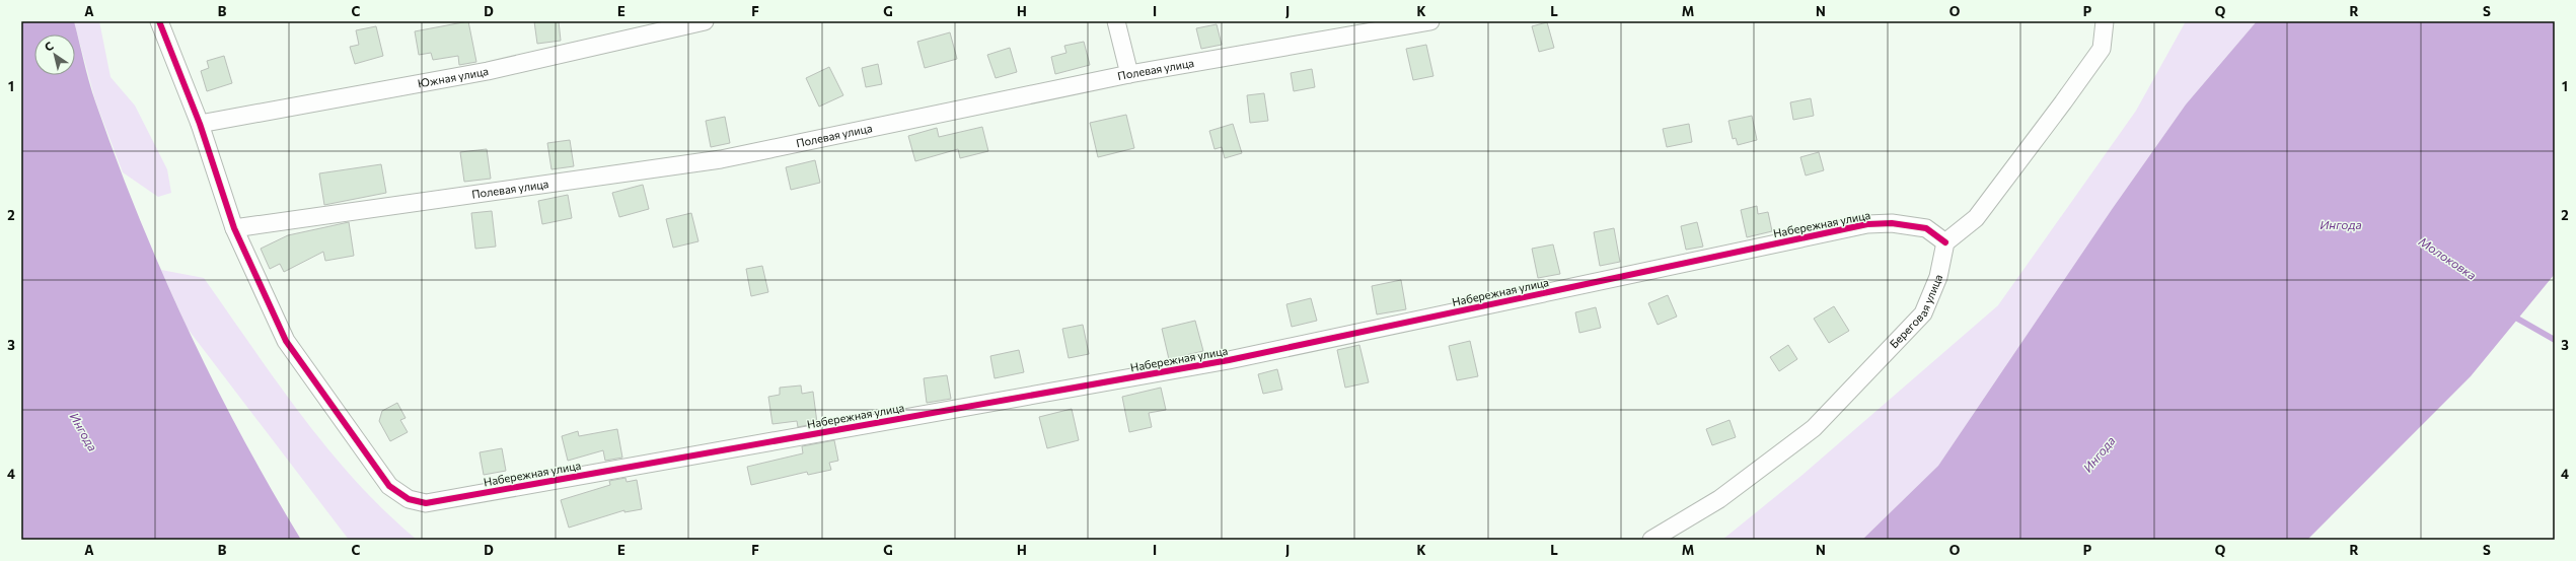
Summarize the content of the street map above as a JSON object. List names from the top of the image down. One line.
{"streets":{"street":["Полевая улица","Южная улица","Набережная улица","Береговая улица"]},"crossings":[["Полевая улица","Набережная улица"],["Набережная улица","Береговая улица"]],"water":["Ингода","Молоковка"],"north":"top left","grid":{"columns":["A","B","C","D","E","F","G","H","I","J","K","L","M","N","O","P","Q","R","S"],"rows":["1","2","3","4"]}}
